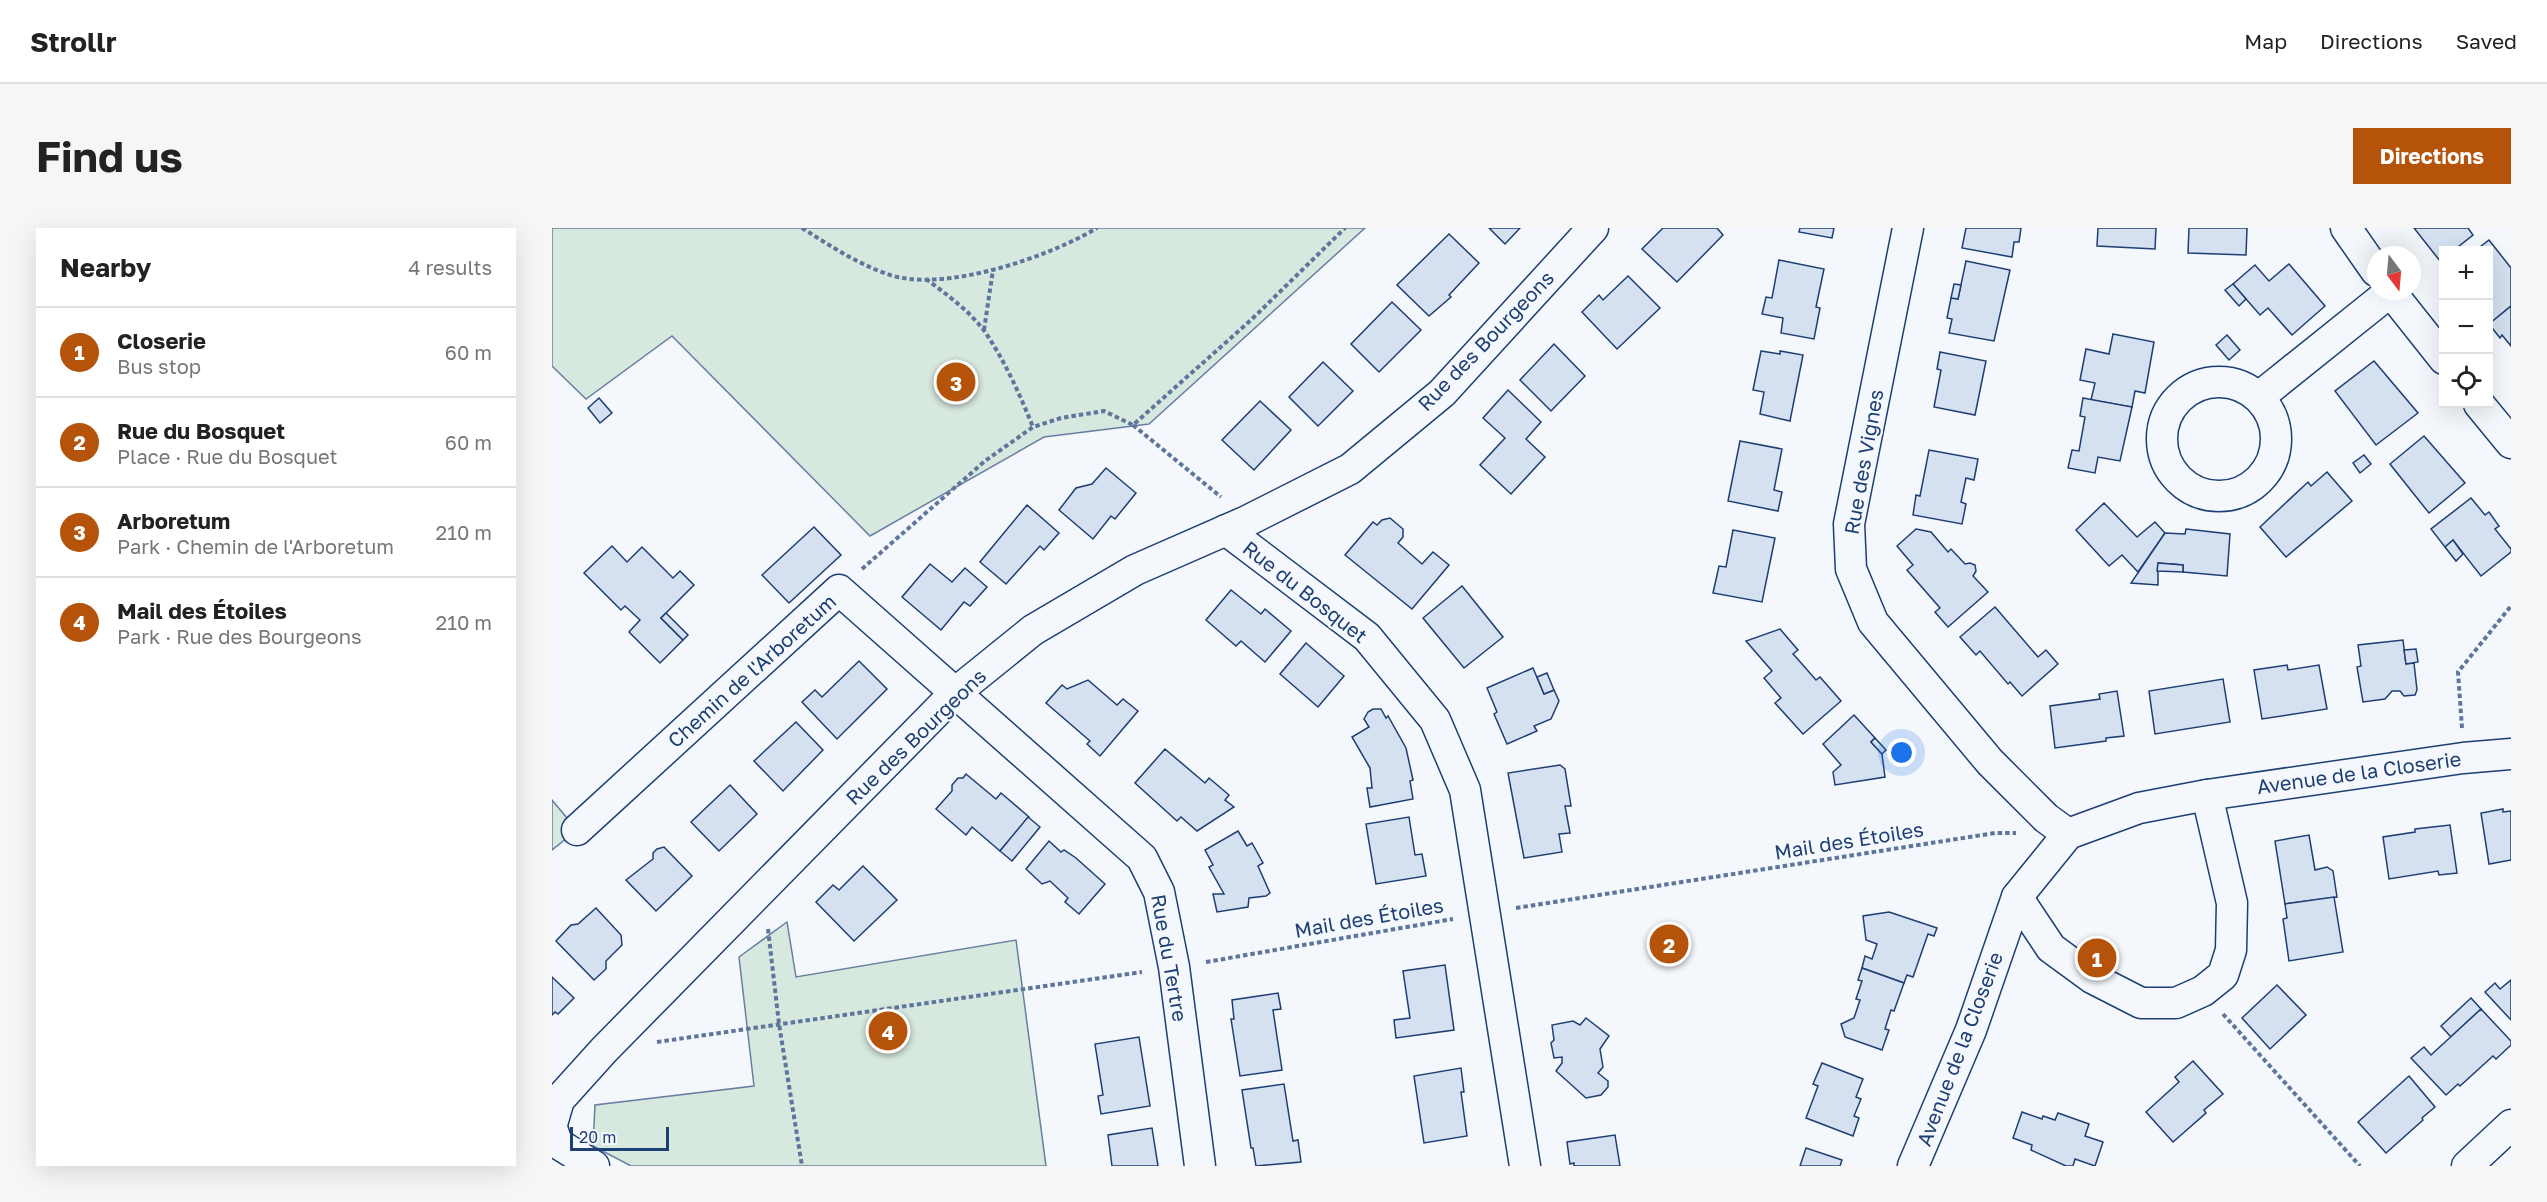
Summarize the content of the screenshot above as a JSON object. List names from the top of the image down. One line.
{"streets":{"street":["Rue des Bourgeons","Rue des Vignes","Rue du Bosquet","Chemin de l'Arboretum","Avenue de la Closerie","Rue du Tertre"],"path":["Mail des Étoiles"]},"crossings":[["Rue des Bourgeons","Rue du Bosquet"],["Rue des Bourgeons","Chemin de l'Arboretum"],["Rue des Bourgeons","Mail des Étoiles"],["Rue des Bourgeons","Rue du Tertre"],["Rue des Vignes","Avenue de la Closerie"],["Rue des Vignes","Mail des Étoiles"],["Rue du Bosquet","Mail des Étoiles"],["Chemin de l'Arboretum","Rue du Tertre"],["Avenue de la Closerie","Mail des Étoiles"],["Mail des Étoiles","Rue du Tertre"]],"scale_bar":"20 m","north":"bottom","page":{"header":"Strollr","nav":["Map","Directions","Saved"],"buttons":"Directions","title":"Find us","heading":["Nearby","4 results"],"map_buttons":["+","−"],"list":[{"mark":"1","name":"Closerie","note":"Bus stop","value":"60 m"},{"mark":"2","name":"Rue du Bosquet","note":"Place · Rue du Bosquet","value":"60 m"},{"mark":"3","name":"Arboretum","note":"Park · Chemin de l'Arboretum","value":"210 m"},{"mark":"4","name":"Mail des Étoiles","note":"Park · Rue des Bourgeons","value":"210 m"}],"pins":["3","2","1","4"],"scale":"20 m"}}
